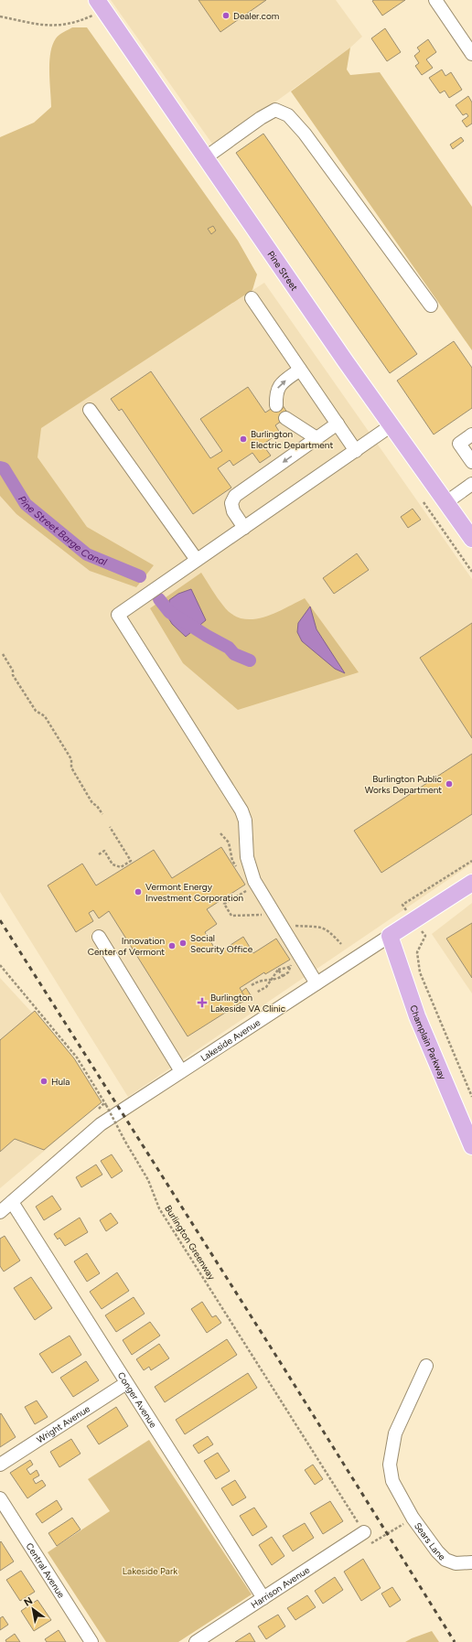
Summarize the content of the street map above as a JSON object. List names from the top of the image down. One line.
{"streets":{"main road":["Pine Street","Lakeside Avenue","Champlain Parkway"],"street":["Conger Avenue","Wright Avenue","Sears Lane","Central Avenue","Harrison Avenue"],"path":["Burlington Greenway"]},"crossings":[["Lakeside Avenue","Champlain Parkway"],["Lakeside Avenue","Conger Avenue"],["Burlington Greenway","Sears Lane"],["Burlington Greenway","Harrison Avenue"],["Conger Avenue","Wright Avenue"],["Conger Avenue","Harrison Avenue"]],"water":["Pine Street Barge Canal"],"parks":["Lakeside Park"],"places":{"other":["Dealer.com","Burlington Electric Department","Burlington Public Works Department","Vermont Energy Investment Corporation","Social Security Office","Innovation Center of Vermont","Hula"],"health":["Burlington Lakeside VA Clinic"]},"north":"top left"}
